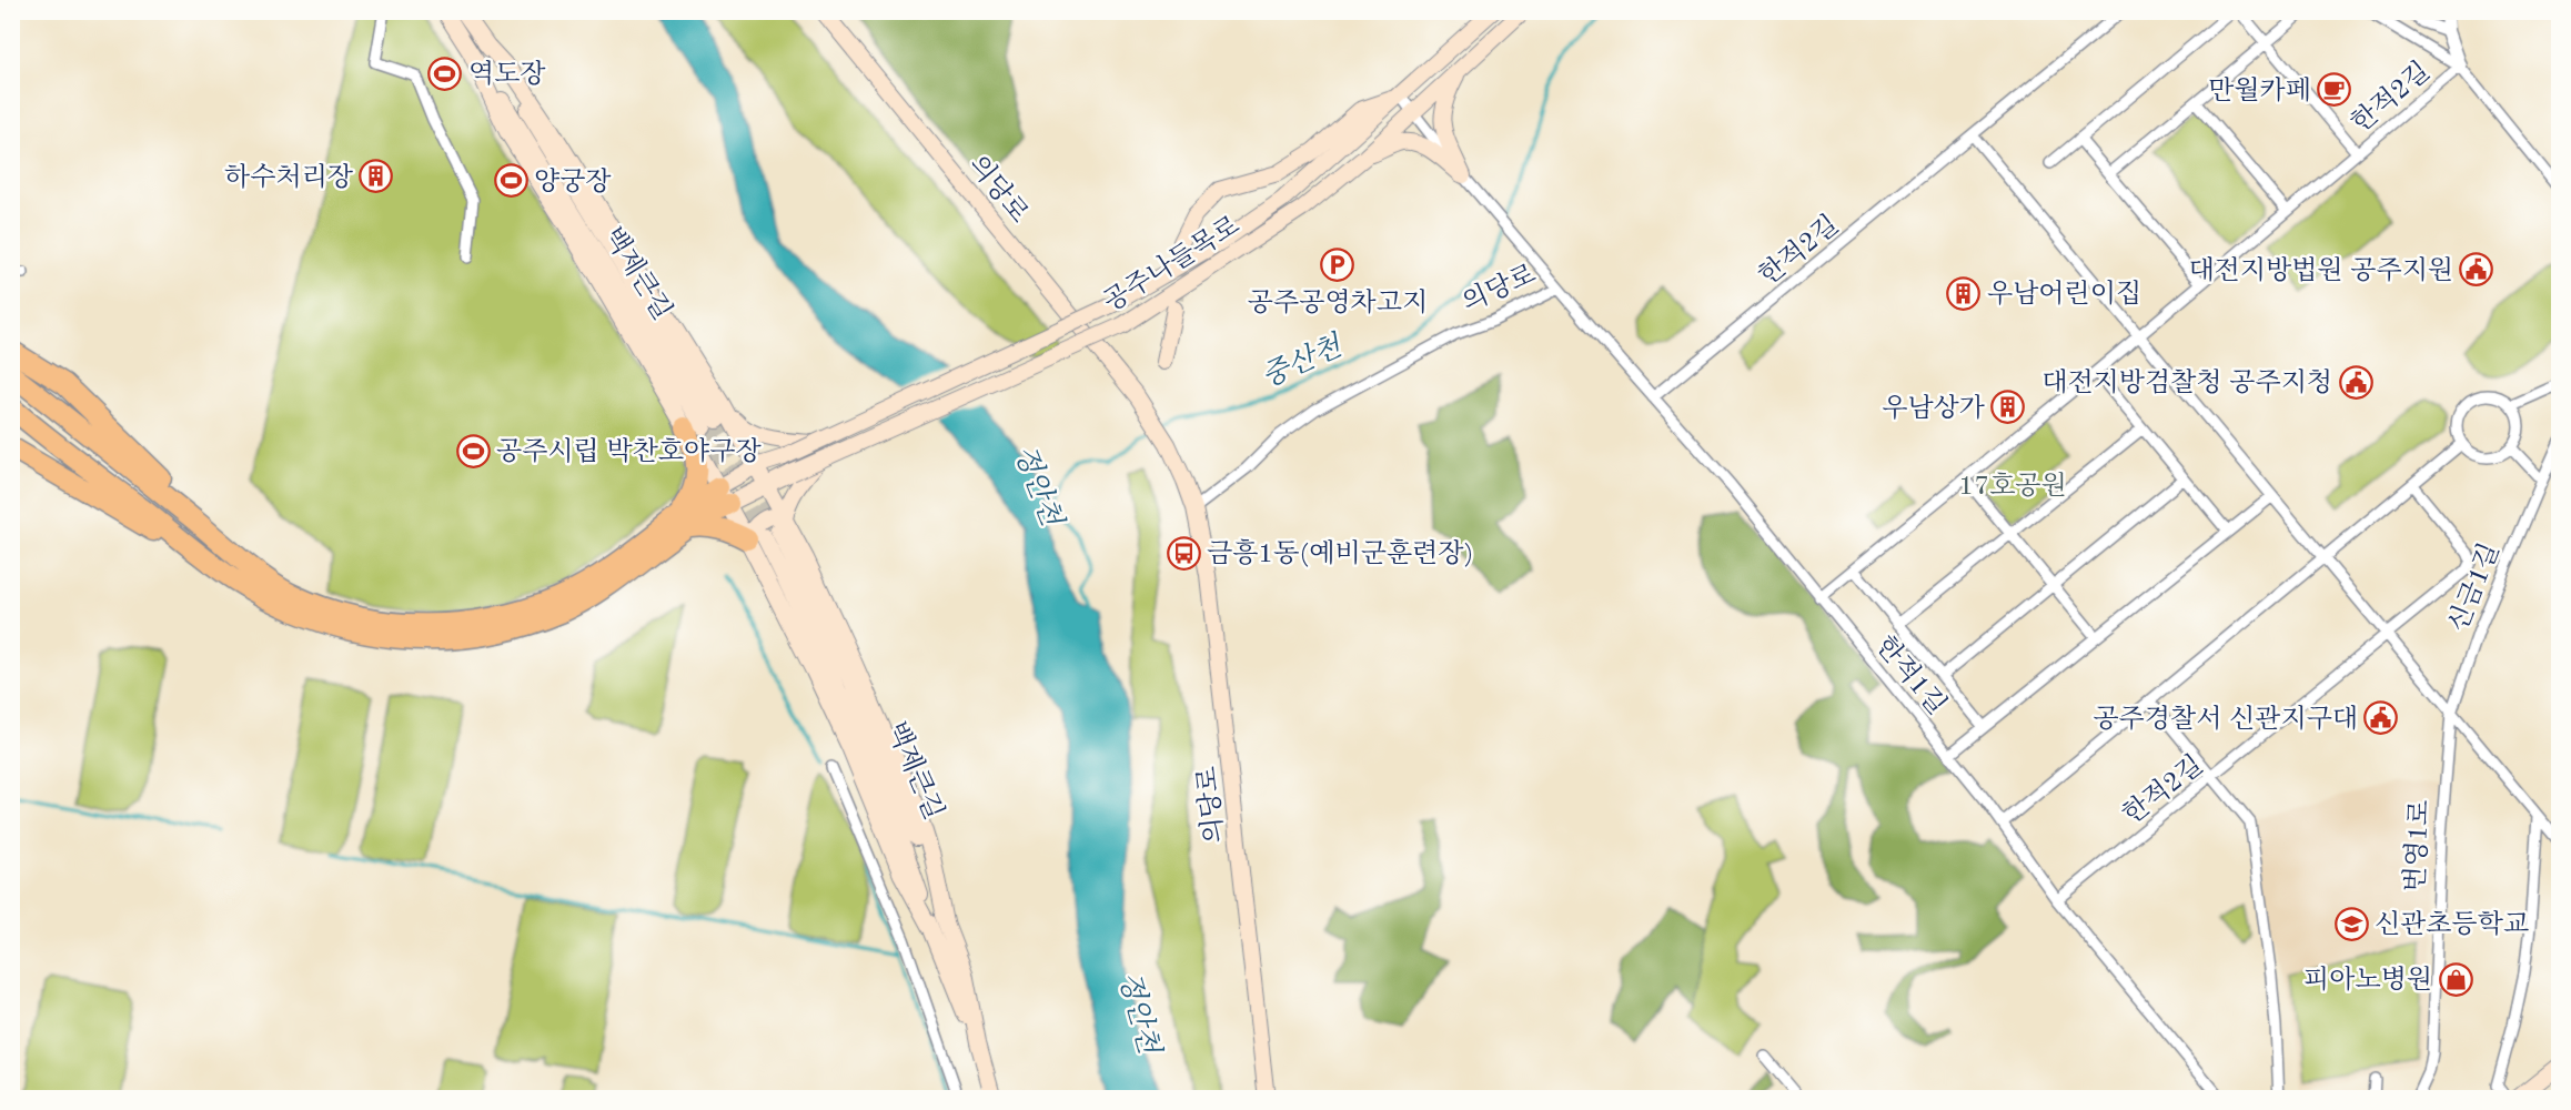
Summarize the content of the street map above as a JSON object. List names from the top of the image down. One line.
{"streets":{"main road":["의당로","공주나들목로","백제큰길"],"street":["한적2길","신금1길","한적1길","번영1로"]},"crossings":[["한적2길","한적1길"],["의당로","한적1길"],["공주나들목로","백제큰길"],["공주나들목로","한적1길"],["신금1길","번영1로"]],"water":["중산천","정안천"],"parks":["17호공원"],"places":{"sports":["역도장","양궁장","공주시립 박찬호야구장"],"cafe":["만월카페"],"building":["하수처리장","우남어린이집","우남상가"],"parking":["공주공영차고지"],"public building":["대전지방법원 공주지원","대전지방검찰청 공주지청","공주경찰서 신관지구대"],"bus stop":["금흥1동(예비군훈련장)"],"school or university":["신관초등학교"],"shop":["피아노병원"]}}
